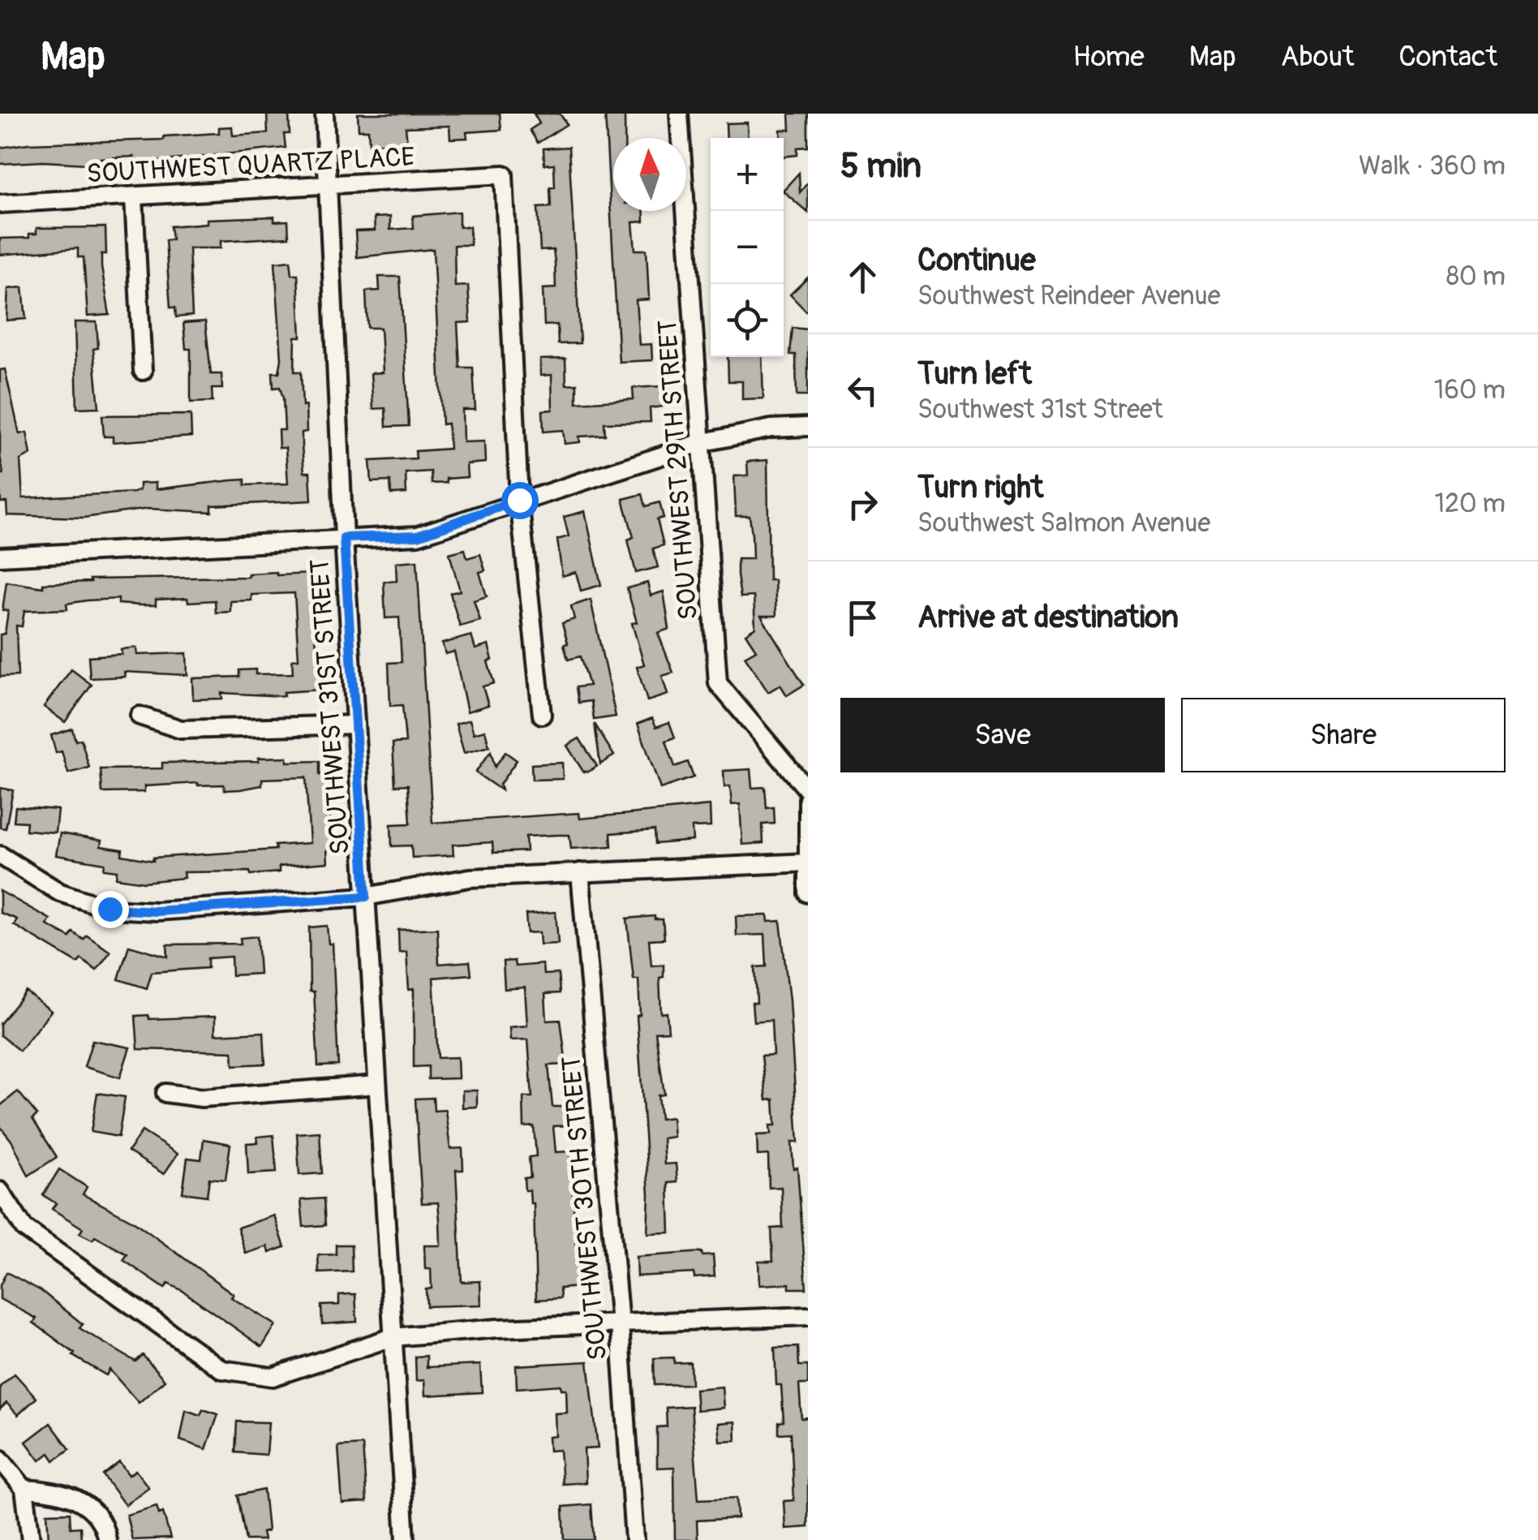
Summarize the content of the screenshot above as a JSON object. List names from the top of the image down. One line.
{"streets":{"street":["SOUTHWEST QUARTZ PLACE","SOUTHWEST 29TH STREET","SOUTHWEST 31ST STREET","SOUTHWEST 30TH STREET"]},"crossings":[["SOUTHWEST QUARTZ PLACE","SOUTHWEST 31ST STREET"]],"north":"top","page":{"header":"Map","nav":["Home","Map","About","Contact"],"heading":["5 min","Walk · 360 m"],"map_buttons":["+","−"],"list":[["Continue","Southwest Reindeer Avenue","80 m"],["Turn left","Southwest 31st Street","160 m"],["Turn right","Southwest Salmon Avenue","120 m"],"Arrive at destination"],"buttons":["Save","Share"]}}
